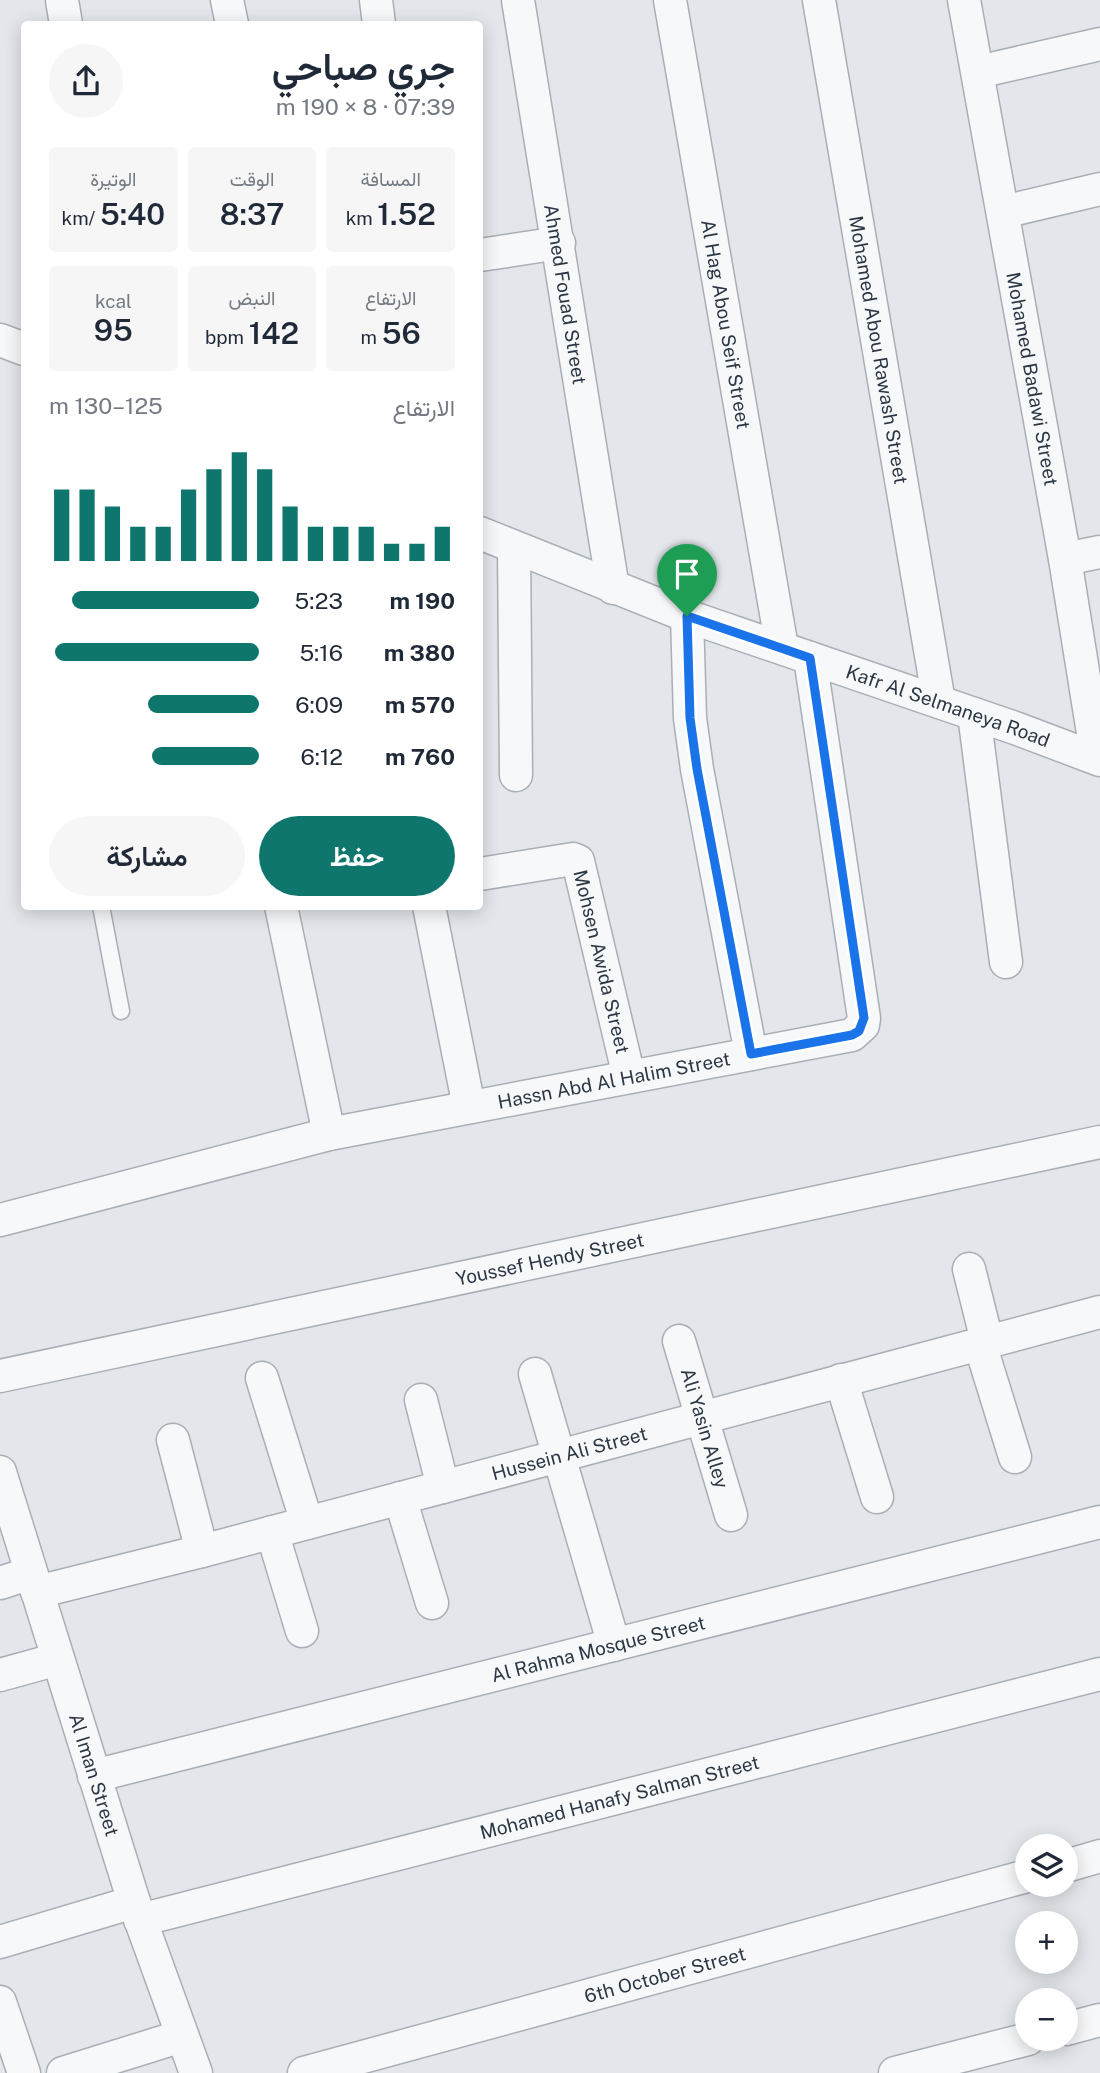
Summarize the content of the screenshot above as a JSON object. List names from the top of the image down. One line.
{"streets":{"street":["Ahmed Fouad Street","Al Hag Abou Seif Street","Mohamed Abou Rawash Street","Mohamed Badawi Street","Kafr Al Selmaneya Road","Mohsen Awida Street","Hassn Abd Al Halim Street","Youssef Hendy Street","Ali Yasin Alley","Hussein Ali Street","Al Rahma Mosque Street","Al Iman Street","Mohamed Hanafy Salman Street","6th October Street"]},"crossings":[["Ahmed Fouad Street","Kafr Al Selmaneya Road"],["Al Hag Abou Seif Street","Kafr Al Selmaneya Road"],["Al Hag Abou Seif Street","Hassn Abd Al Halim Street"],["Mohamed Abou Rawash Street","Kafr Al Selmaneya Road"],["Mohamed Badawi Street","Kafr Al Selmaneya Road"],["Kafr Al Selmaneya Road","Hassn Abd Al Halim Street"],["Mohsen Awida Street","Hassn Abd Al Halim Street"],["Ali Yasin Alley","Hussein Ali Street"],["Hussein Ali Street","Al Iman Street"],["Al Rahma Mosque Street","Al Iman Street"],["Al Iman Street","Mohamed Hanafy Salman Street"]],"page":{"heading":["جري صباحي","07:39 · 8 × 190 m"],"stats":[["المسافة","1.52 km"],["الوقت","8:37"],["الوتيرة","5:40 /km"],["الارتفاع","56 m"],["النبض","142 bpm"],["kcal","95"]],"chart":["الارتفاع","125–130 m"],"list":[{"name":"190 m","note":"5:23"},{"name":"380 m","note":"5:16"},{"name":"570 m","note":"6:09"},{"name":"760 m","note":"6:12"}],"buttons":["حفظ","مشاركة"],"map_buttons":["+","−"]}}
